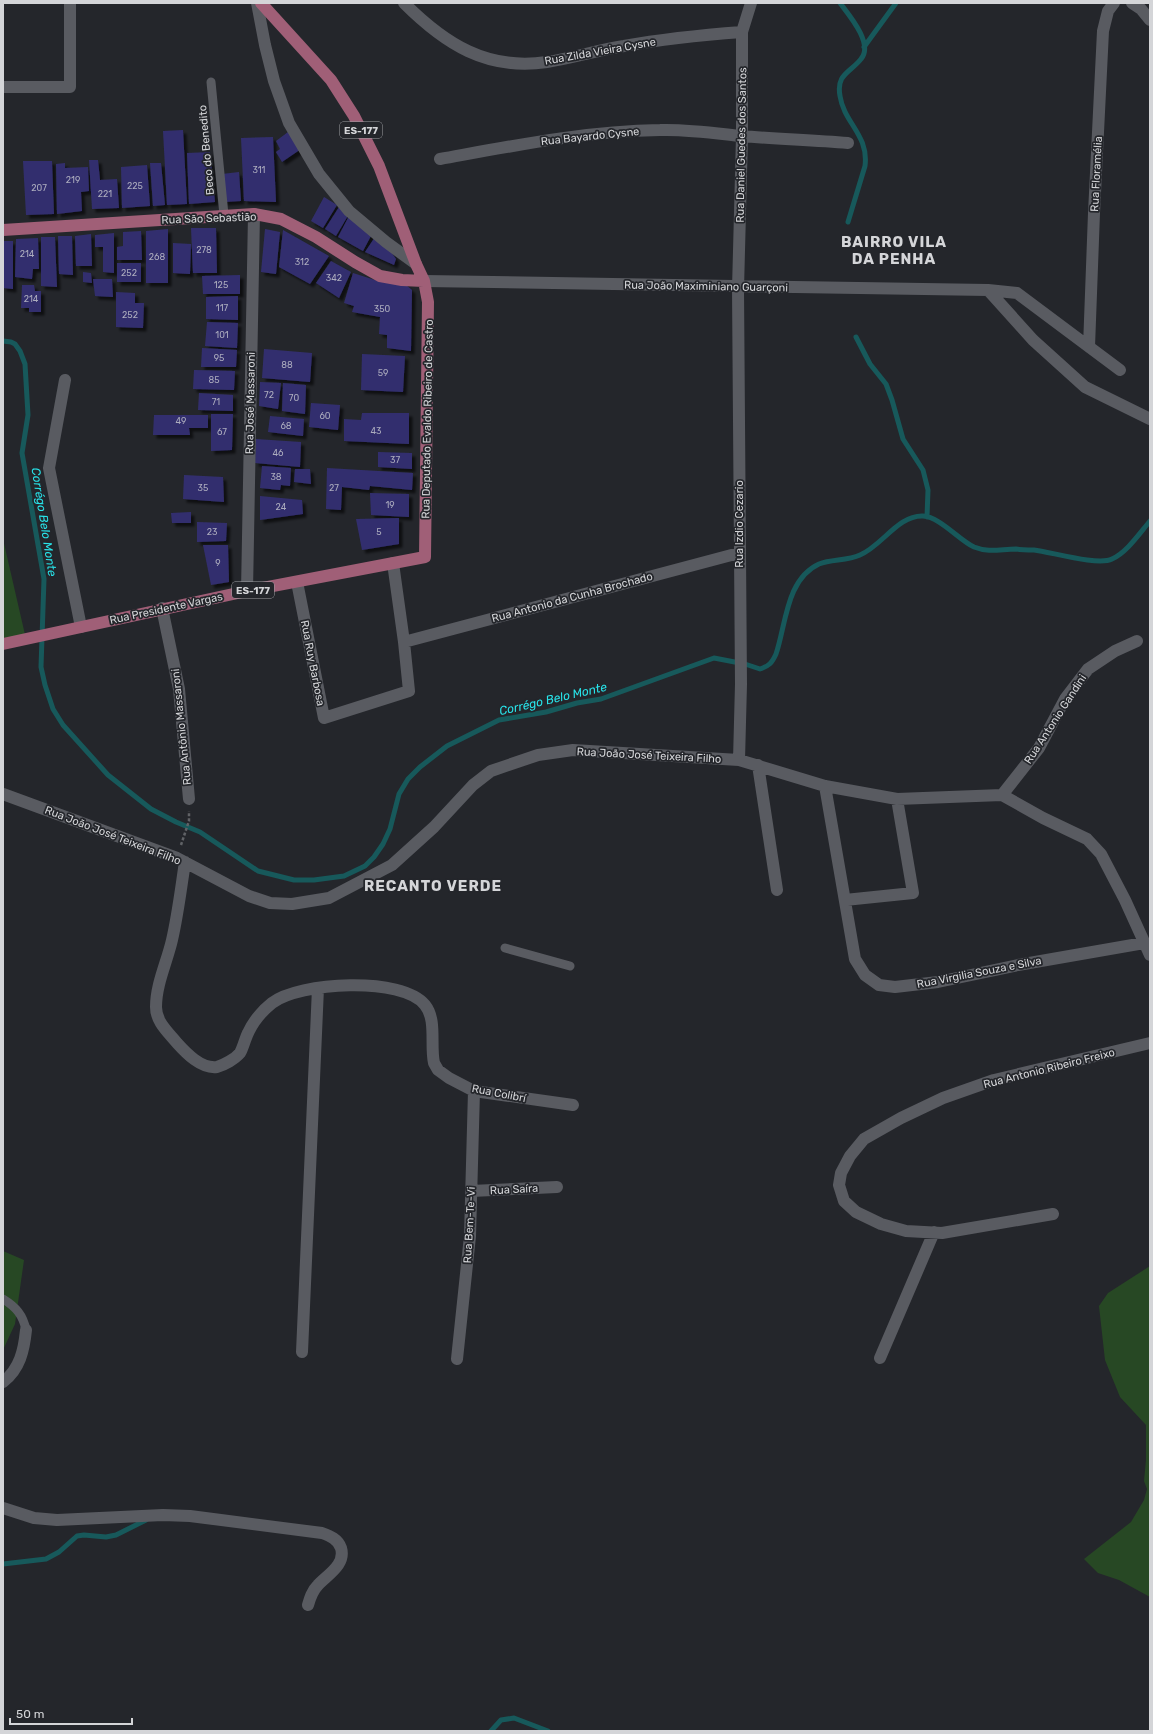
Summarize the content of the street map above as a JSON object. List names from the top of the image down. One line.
{"streets":{"main road":["ES-177","Rua São Sebastião","Rua Deputado Evaldo Ribeiro de Castro","Rua Presidente Vargas"],"street":["Rua Zilda Vieira Cysne","Rua Bayardo Cysne","Rua Daniel Guedes dos Santos","Rua Floramélia","Rua João Maximiniano Guarçoni","Rua José Massaroni","Rua Izdio Cezario","Rua Antonio da Cunha Brochado","Rua Ruy Barbosa","Rua Antonio Gandini","Rua Antônio Massaroni","Rua João José Teixeira Filho","Rua Virgilia Souza e Silva","Rua Antonio Ribeiro Freixo","Rua Colibrí","Rua Saíra","Rua Bem-Te-Vi"],"lane":["Beco do Benedito"]},"crossings":[["Rua Zilda Vieira Cysne","Rua Daniel Guedes dos Santos"],["ES-177","Rua São Sebastião"],["ES-177","Rua João Maximiniano Guarçoni"],["ES-177","Rua Deputado Evaldo Ribeiro de Castro"],["Rua Bayardo Cysne","Rua Daniel Guedes dos Santos"],["Rua Daniel Guedes dos Santos","Rua Izdio Cezario"],["Beco do Benedito","Rua São Sebastião"],["Rua Floramélia","Rua João Maximiniano Guarçoni"],["Rua São Sebastião","Rua João Maximiniano Guarçoni"],["Rua São Sebastião","Rua José Massaroni"],["Rua São Sebastião","Rua Deputado Evaldo Ribeiro de Castro"],["Rua João Maximiniano Guarçoni","Rua Deputado Evaldo Ribeiro de Castro"],["Rua José Massaroni","Rua Presidente Vargas"],["Rua Deputado Evaldo Ribeiro de Castro","Rua Presidente Vargas"],["Rua Izdio Cezario","Rua Antonio da Cunha Brochado"],["Rua Izdio Cezario","Rua João José Teixeira Filho"],["Rua Antonio da Cunha Brochado","Rua Ruy Barbosa"],["Rua Presidente Vargas","Rua Ruy Barbosa"],["Rua Presidente Vargas","Rua Antônio Massaroni"],["Rua Antonio Gandini","Rua João José Teixeira Filho"],["Rua João José Teixeira Filho","Rua Virgilia Souza e Silva"],["Rua Colibrí","Rua Bem-Te-Vi"],["Rua Saíra","Rua Bem-Te-Vi"]],"districts":["BAIRRO VILA DA PENHA","RECANTO VERDE"],"water":["Corrégo Belo Monte"],"house_numbers":["311","219","225","207","221","278","214","268","312","252","342","125","214","117","350","252","101","95","88","59","85","72","70","71","60","49","68","43","67","46","37","38","35","27","19","24","23","5","9"],"scale_bar":"50 m"}
